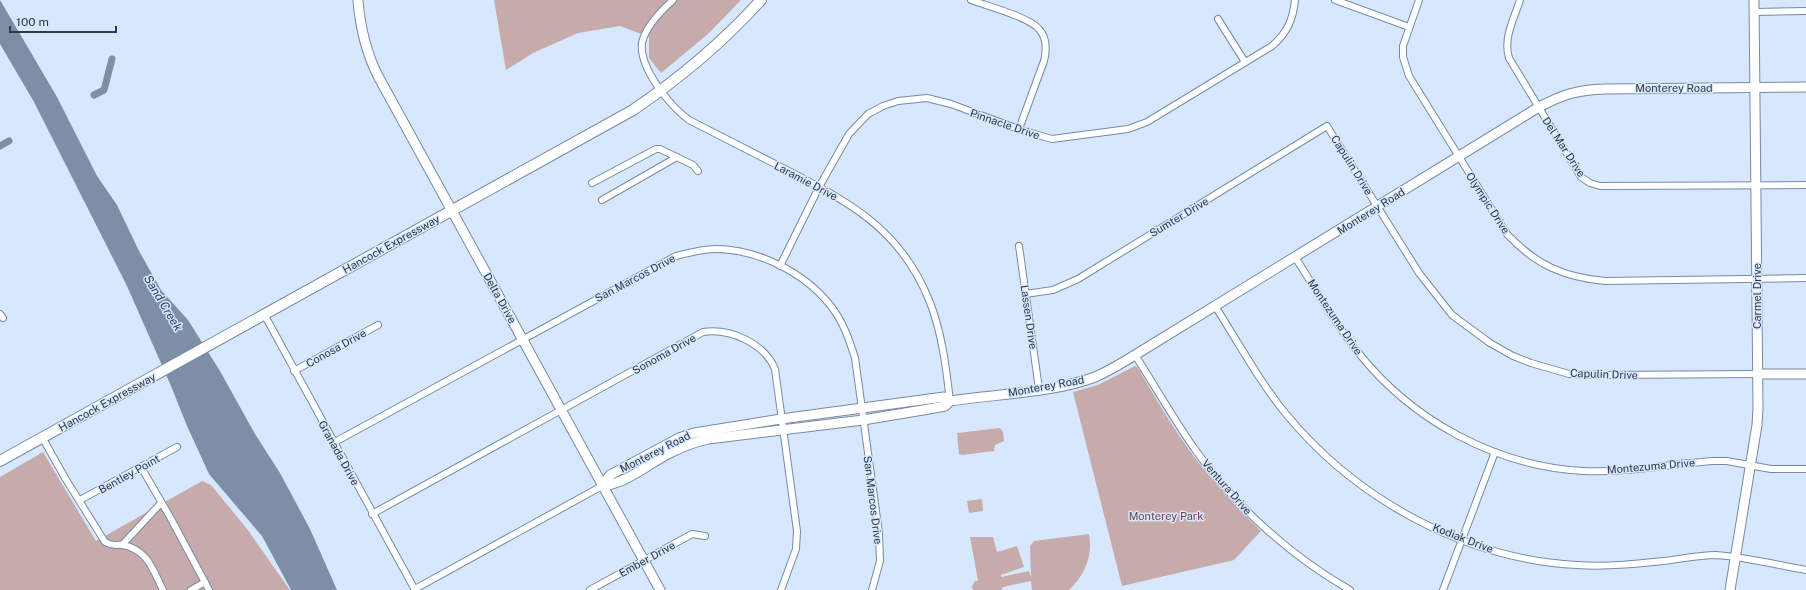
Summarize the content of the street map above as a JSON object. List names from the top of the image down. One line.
{"streets":{"main road":["Hancock Expressway"],"street":["Monterey Road","Pinnacle Drive","Del Mar Drive","Capulin Drive","Laramie Drive","Olympic Drive","Sumter Drive","San Marcos Drive","Carmel Drive","Delta Drive","Lassen Drive","Montezuma Drive","Conosa Drive","Sonoma Drive","Granada Drive","Bentley Point","Ventura Drive","Kodiak Drive","Ember Drive"]},"crossings":[["Monterey Road","Del Mar Drive"],["Monterey Road","Capulin Drive"],["Monterey Road","Laramie Drive"],["Monterey Road","Olympic Drive"],["Monterey Road","San Marcos Drive"],["Monterey Road","Carmel Drive"],["Monterey Road","Delta Drive"],["Monterey Road","Lassen Drive"],["Monterey Road","Montezuma Drive"],["Monterey Road","Sonoma Drive"],["Monterey Road","Granada Drive"],["Monterey Road","Ventura Drive"],["Monterey Road","Kodiak Drive"],["Pinnacle Drive","Laramie Drive"],["Pinnacle Drive","San Marcos Drive"],["Del Mar Drive","Carmel Drive"],["Capulin Drive","Sumter Drive"],["Capulin Drive","Carmel Drive"],["Laramie Drive","Hancock Expressway"],["Olympic Drive","Carmel Drive"],["Sumter Drive","Lassen Drive"],["Hancock Expressway","Delta Drive"],["Hancock Expressway","Granada Drive"],["San Marcos Drive","Delta Drive"],["San Marcos Drive","Granada Drive"],["Carmel Drive","Montezuma Drive"],["Carmel Drive","Kodiak Drive"],["Delta Drive","Sonoma Drive"],["Delta Drive","Ember Drive"],["Conosa Drive","Granada Drive"],["Sonoma Drive","Granada Drive"]],"water":["Sand Creek"],"parks":["Monterey Park"],"scale_bar":"100 m"}
